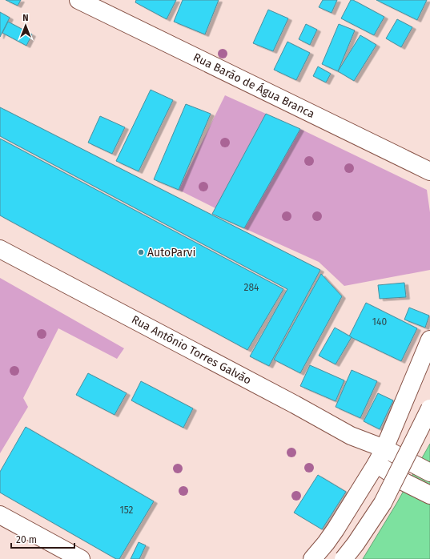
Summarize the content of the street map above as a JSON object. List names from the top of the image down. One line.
{"streets":{"main road":["Rua Barão de Água Branca","Rua Antônio Torres Galvão"]},"places":["AutoParvi"],"house_numbers":["284","140","152"],"scale_bar":"20 m","north":"top"}
